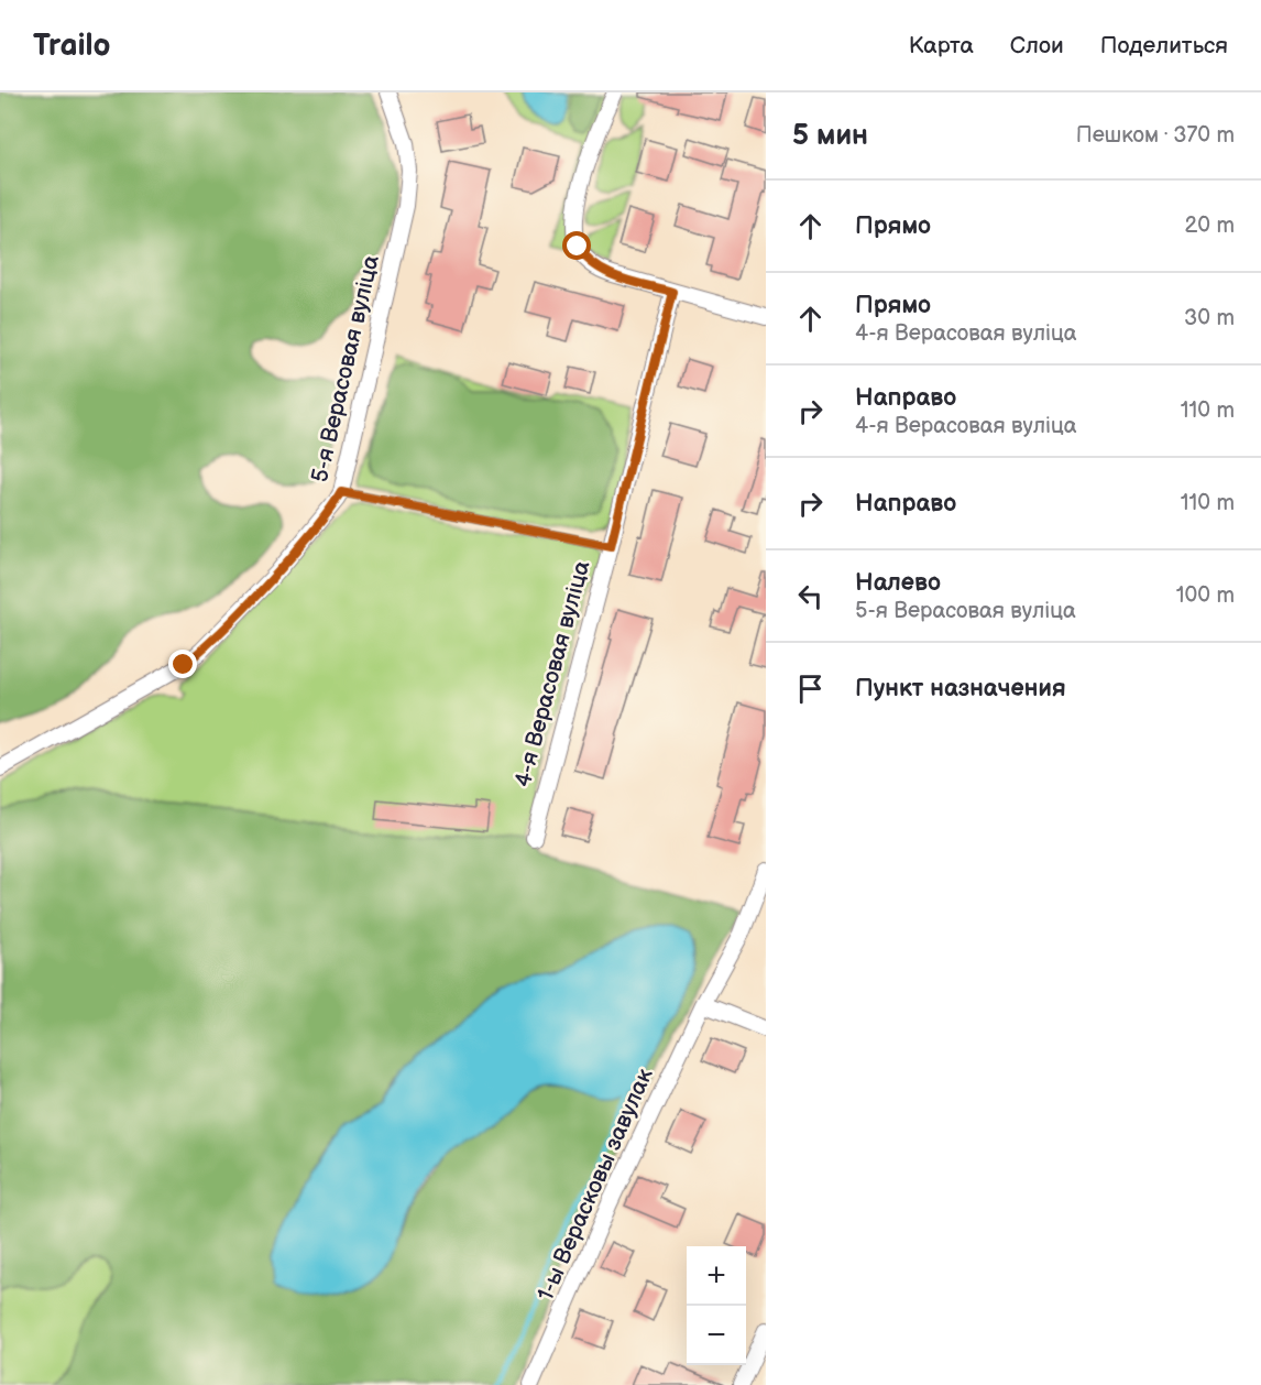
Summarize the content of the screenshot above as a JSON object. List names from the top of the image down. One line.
{"streets":{"street":["5-я Верасовая вуліца","4-я Верасовая вуліца","1-ы Верасковы завулак"]},"page":{"header":"Trailo","nav":["Карта","Слои","Поделиться"],"heading":["5 мин","Пешком · 370 m"],"list":[["Прямо","20 m"],["Прямо","4-я Верасовая вуліца","30 m"],["Направо","4-я Верасовая вуліца","110 m"],["Направо","110 m"],["Налево","5-я Верасовая вуліца","100 m"],"Пункт назначения"],"map_buttons":["+","−"]}}
